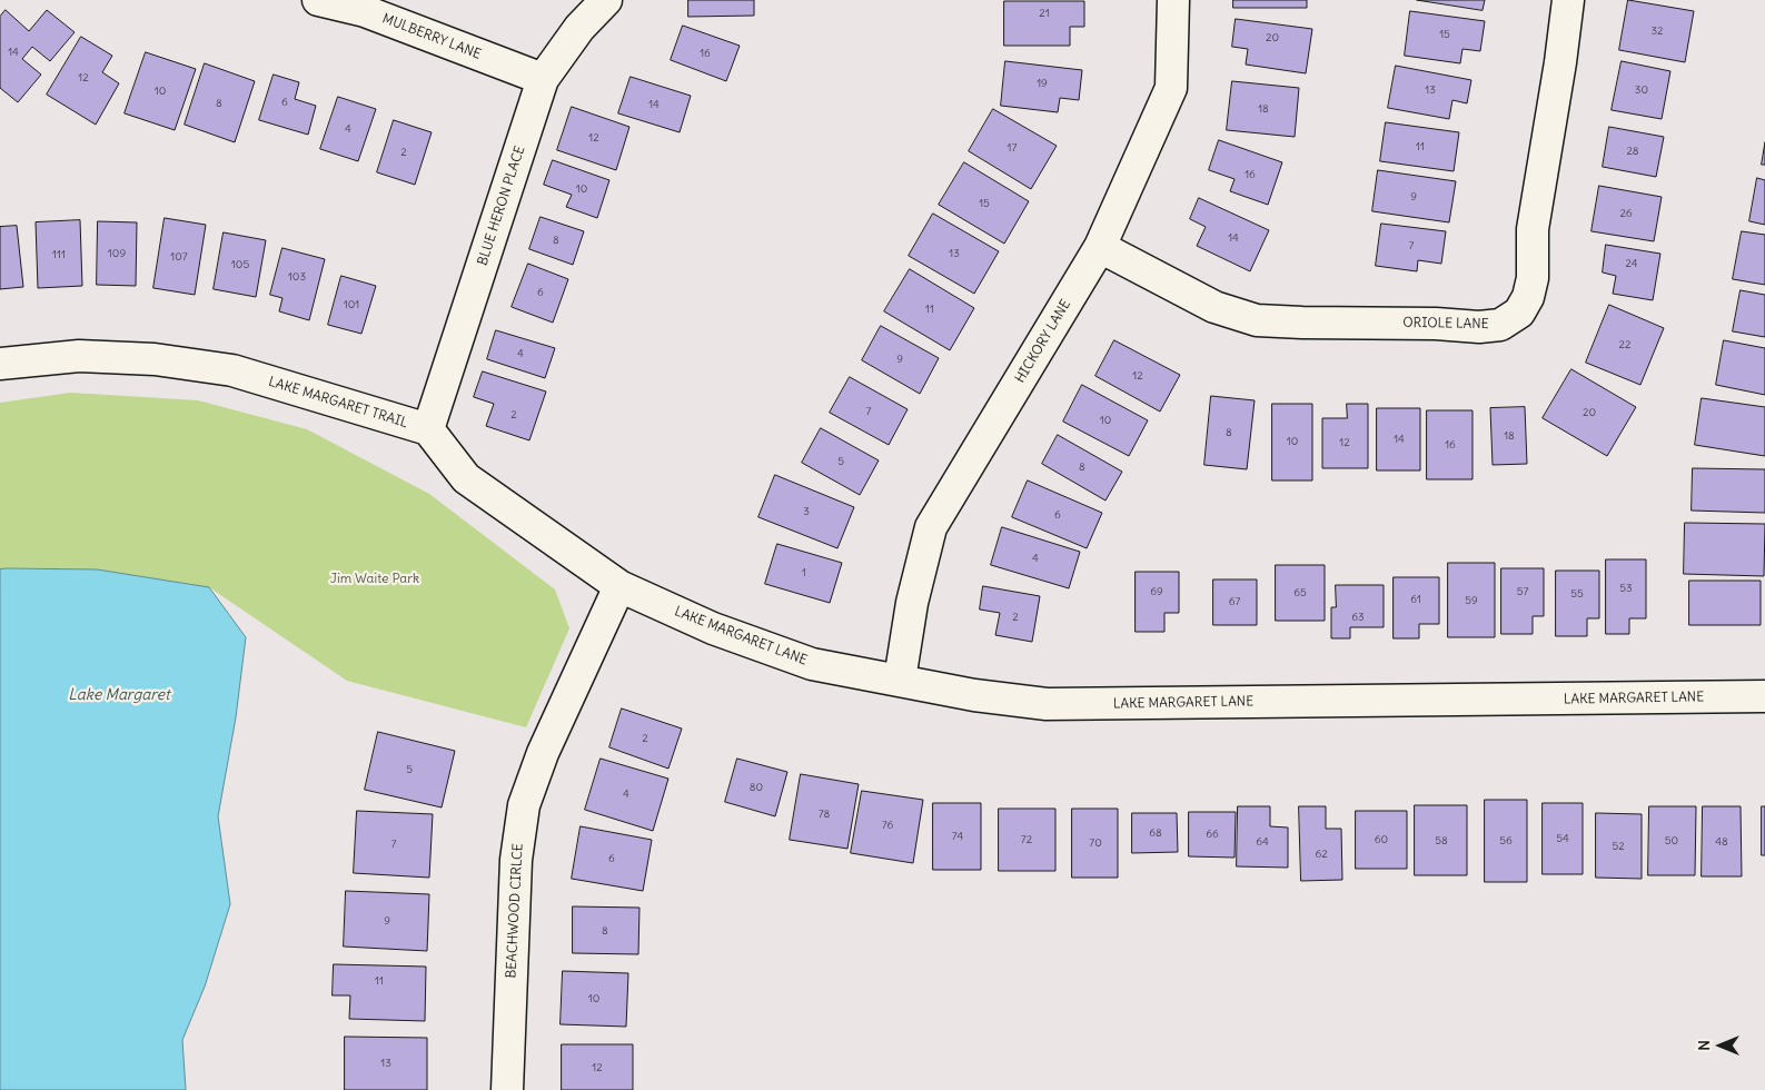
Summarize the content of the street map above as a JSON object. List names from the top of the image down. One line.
{"streets":{"street":["MULBERRY LANE","BLUE HERON PLACE","ORIOLE LANE","HICKORY LANE","LAKE MARGARET TRAIL","LAKE MARGARET LANE","BEACHWOOD CIRLCE"]},"crossings":[["MULBERRY LANE","BLUE HERON PLACE"],["BLUE HERON PLACE","LAKE MARGARET TRAIL"],["ORIOLE LANE","HICKORY LANE"],["HICKORY LANE","LAKE MARGARET LANE"],["LAKE MARGARET LANE","BEACHWOOD CIRLCE"]],"water":["Lake Margaret"],"parks":["Jim Waite Park"],"house_numbers":["21","32","15","20","14","16","12","19","13","30","10","6","8","14","18","4","12","11","17","28","2","16","10","9","15","26","14","8","7","109","13","111","107","24","105","103","6","101","11","22","4","9","12","7","20","2","10","8","18","14","10","12","16","5","8","3","6","4","1","53","69","57","65","55","61","59","67","2","63","2","5","80","4","78","76","68","66","74","54","72","60","58","56","50","64","48","70","7","52","62","6","9","8","11","10","13","12"],"north":"left"}
